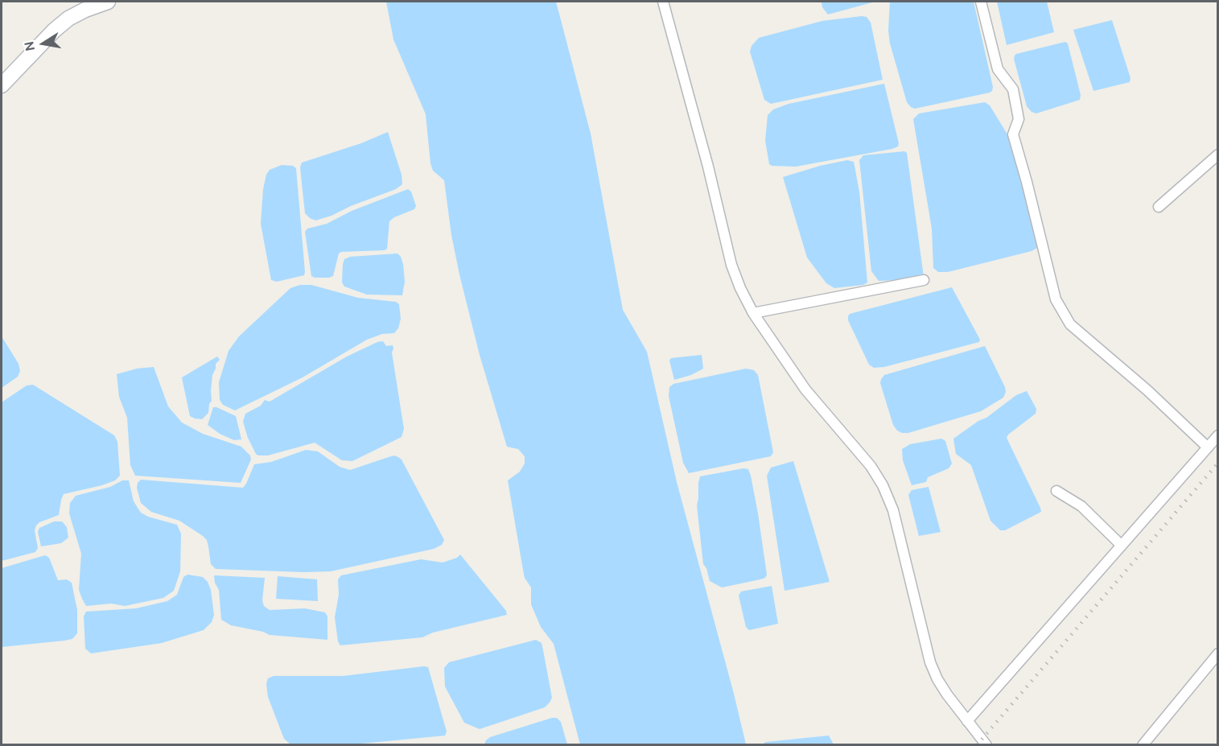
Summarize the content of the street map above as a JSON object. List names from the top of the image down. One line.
{"north":"left"}
